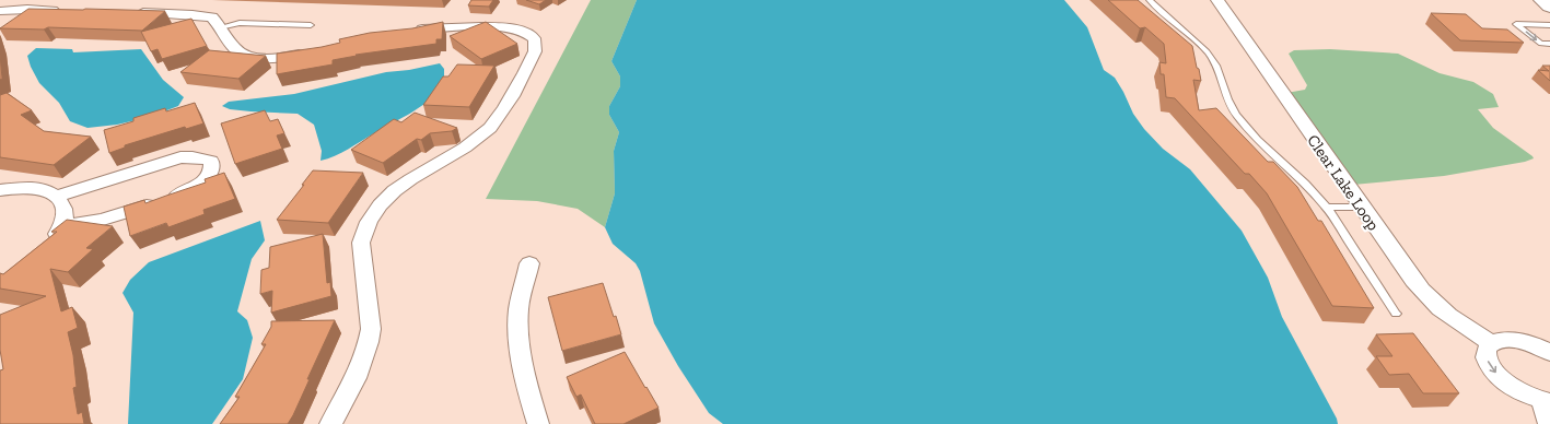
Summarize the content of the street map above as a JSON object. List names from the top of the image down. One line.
{"streets":{"street":["Clear Lake Loop"]}}
